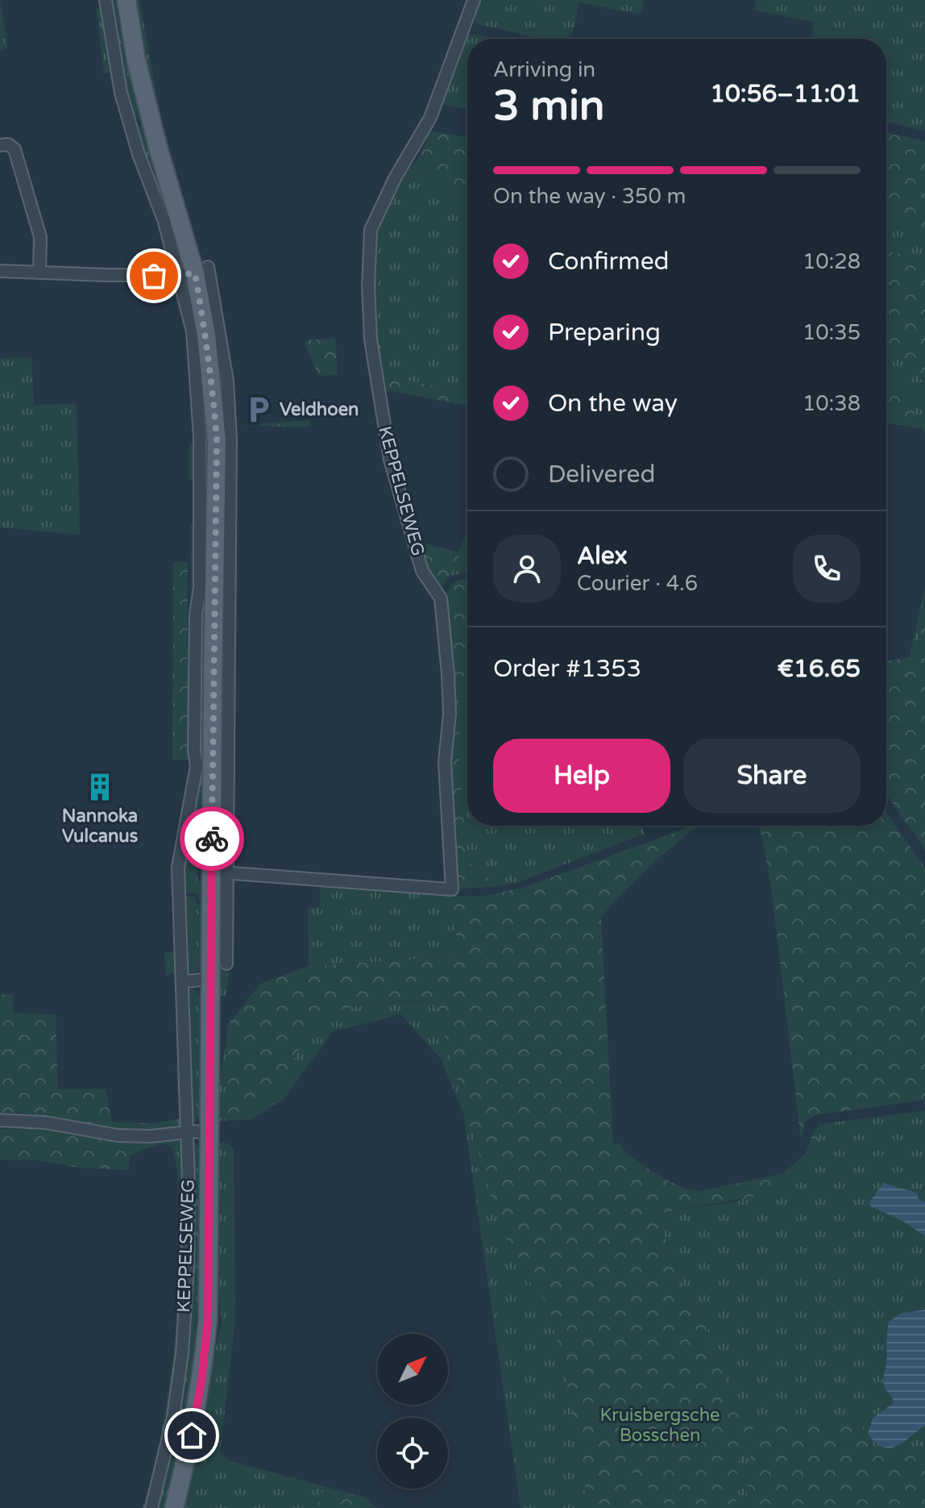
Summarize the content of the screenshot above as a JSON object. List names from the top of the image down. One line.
{"streets":{"main road":["KEPPELSEWEG"]},"parks":["Kruisbergsche Bosschen"],"places":{"parking":["Veldhoen"],"building":["Nannoka Vulcanus"]},"north":"top right","page":{"heading":["3 min","Arriving in","10:56–11:01"],"panel":["Alex","Courier · 4.6","Order #1353","€16.65"],"bar":"On the way · 350 m","list":[["Confirmed","10:28"],["Preparing","10:35"],["On the way","10:38"],"Delivered"],"buttons":["Help","Share"]}}
